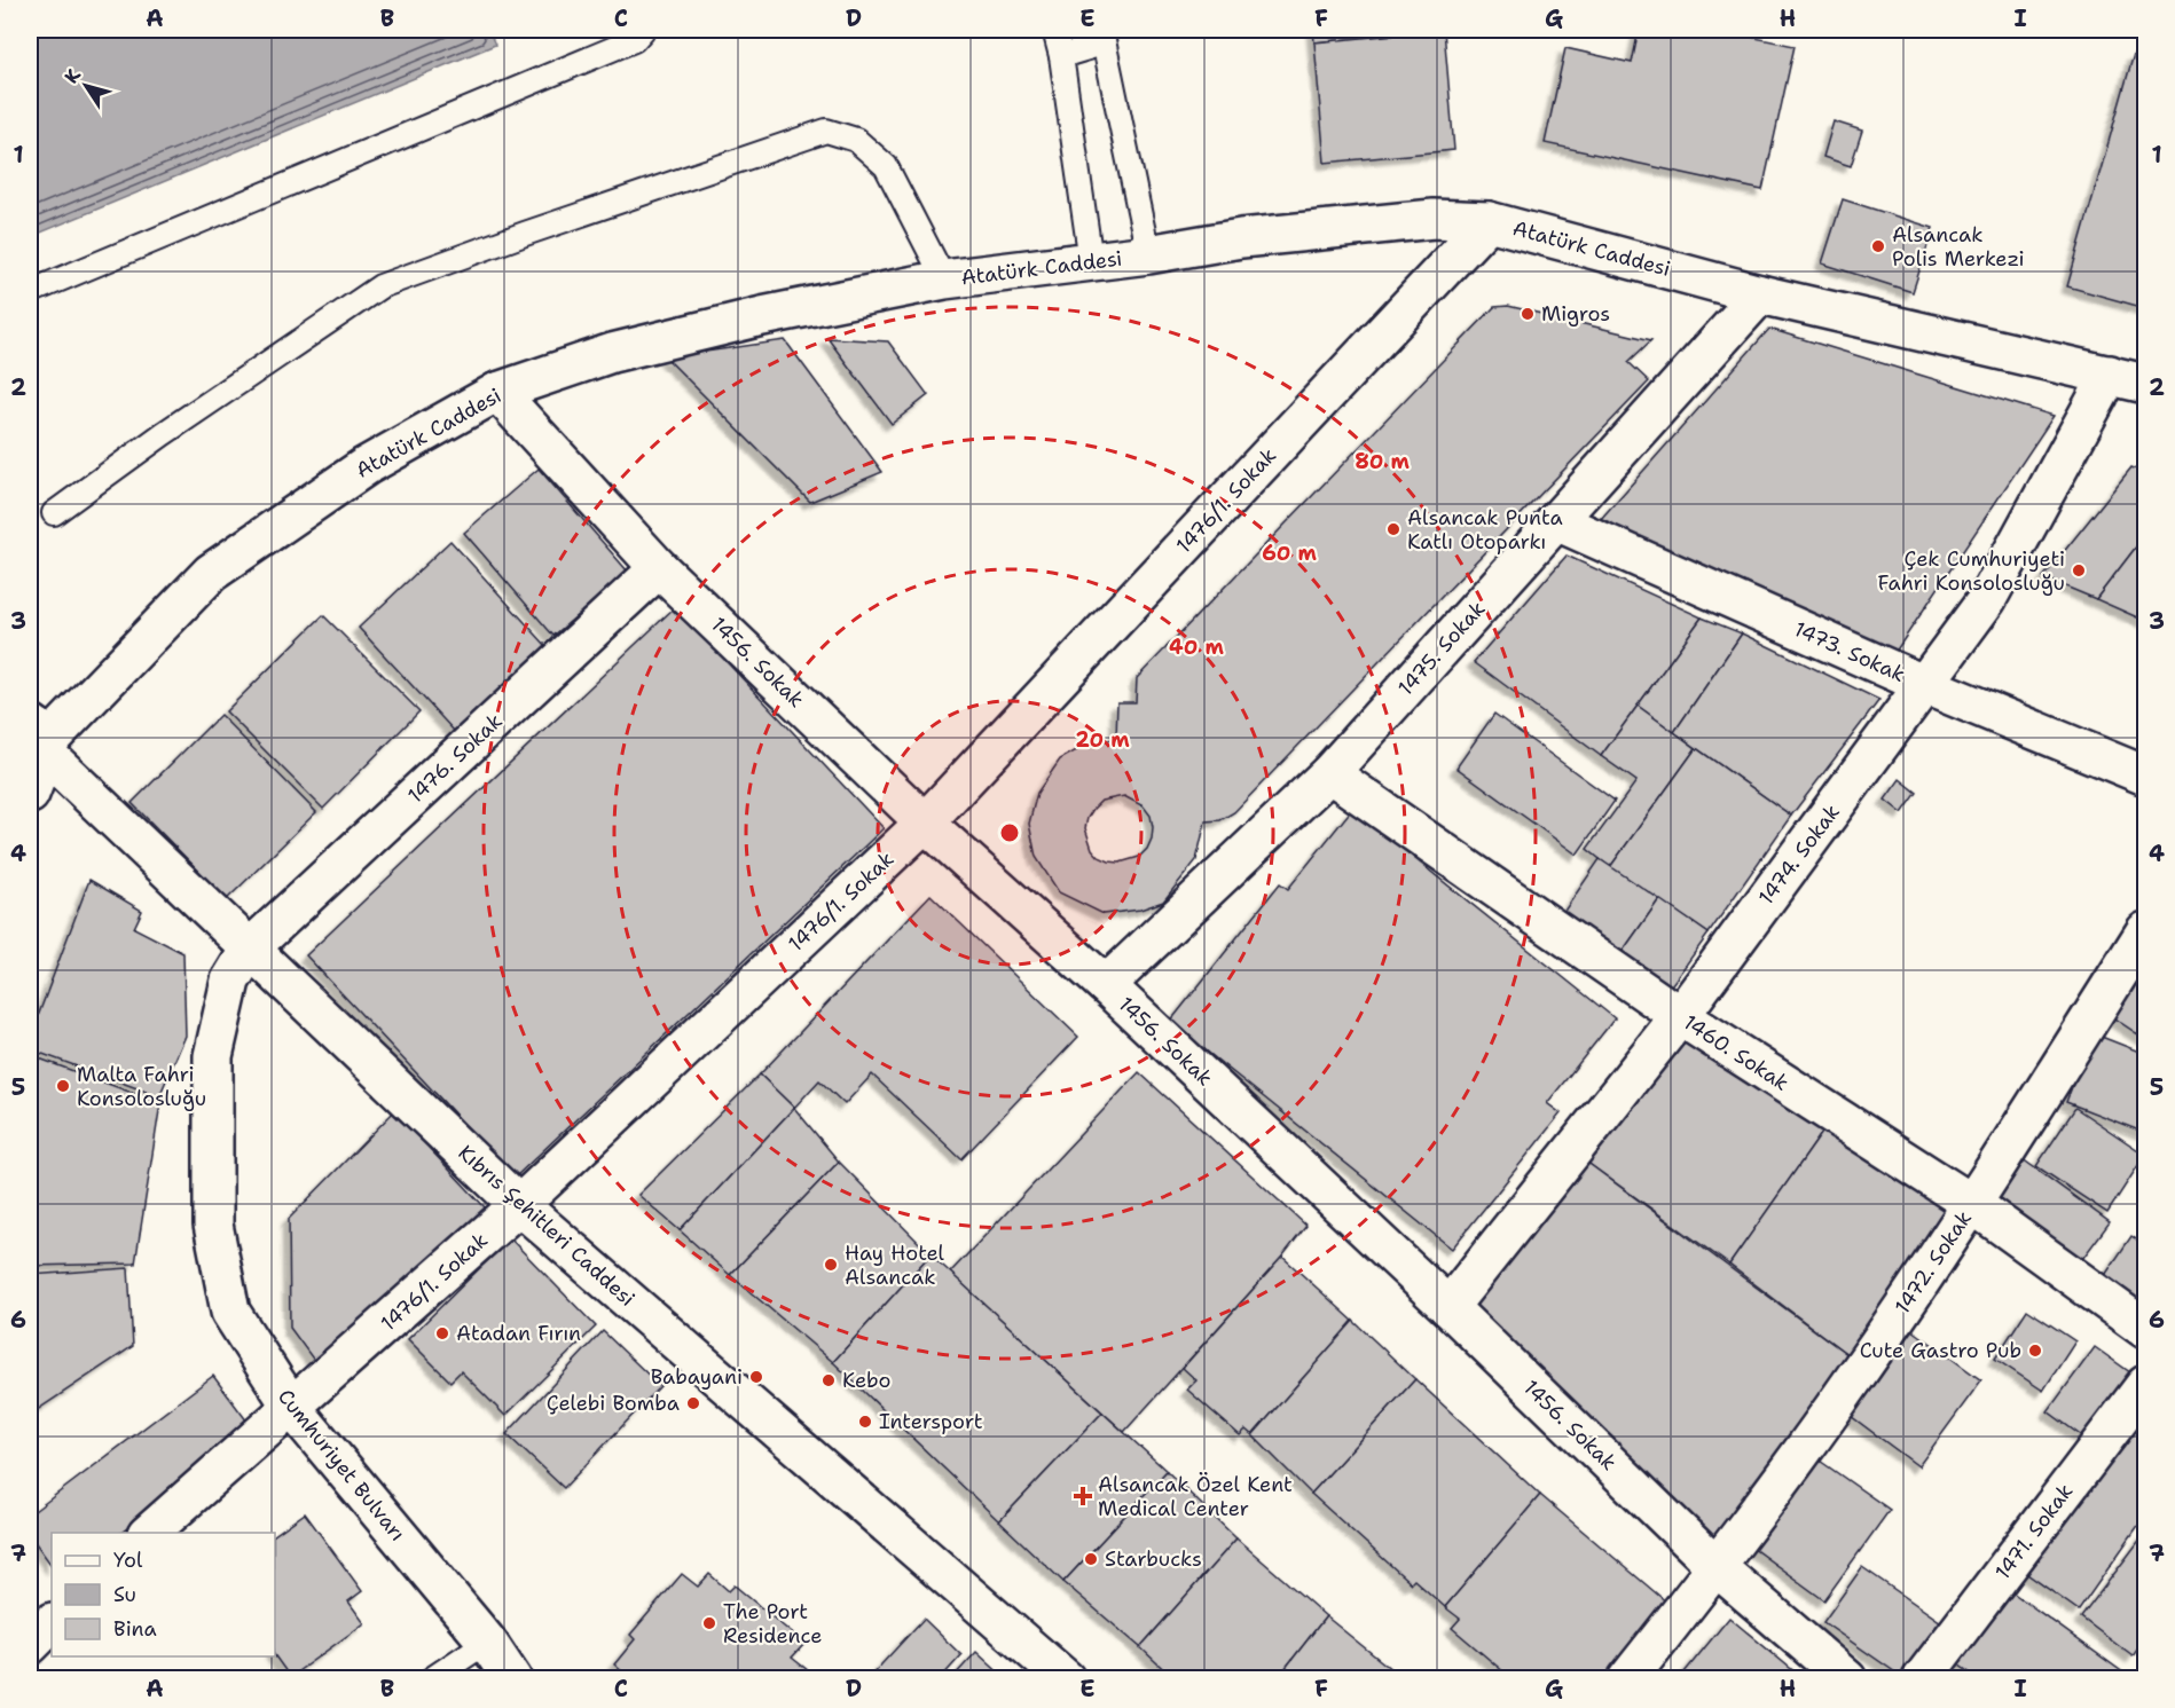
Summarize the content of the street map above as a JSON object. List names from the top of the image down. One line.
{"streets":{"street":["Atatürk Caddesi","1476/1. Sokak","1475. Sokak","1473. Sokak","1456. Sokak","1476. Sokak","1474. Sokak","1460. Sokak","Kıbrıs Şehitleri Caddesi","1472. Sokak","Cumhuriyet Bulvarı","1471. Sokak"]},"crossings":[["Atatürk Caddesi","1476/1. Sokak"],["Atatürk Caddesi","1475. Sokak"],["Atatürk Caddesi","1456. Sokak"],["Atatürk Caddesi","1474. Sokak"],["Atatürk Caddesi","Kıbrıs Şehitleri Caddesi"],["1476/1. Sokak","1456. Sokak"],["1476/1. Sokak","Kıbrıs Şehitleri Caddesi"],["1476/1. Sokak","Cumhuriyet Bulvarı"],["1475. Sokak","1473. Sokak"],["1475. Sokak","1456. Sokak"],["1475. Sokak","1460. Sokak"],["1473. Sokak","1474. Sokak"],["1456. Sokak","1476. Sokak"],["1456. Sokak","1474. Sokak"],["1456. Sokak","1472. Sokak"],["1476. Sokak","Kıbrıs Şehitleri Caddesi"],["1476. Sokak","Cumhuriyet Bulvarı"],["1474. Sokak","1460. Sokak"],["1460. Sokak","1472. Sokak"],["Kıbrıs Şehitleri Caddesi","Cumhuriyet Bulvarı"]],"places":{"other":["Alsancak Polis Merkezi","Migros","Alsancak Punta Katlı Otoparkı","Çek Cumhuriyeti Fahri Konsolosluğu","Malta Fahri Konsolosluğu","Hay Hotel Alsancak","Atadan Fırın","Cute Gastro Pub","Babayani","Kebo","Çelebi Bomba","Intersport","Starbucks","The Port Residence"],"health":["Alsancak Özel Kent Medical Center"]},"legend":["Yol","Su","Bina"],"north":"top left","grid":{"columns":["A","B","C","D","E","F","G","H","I"],"rows":["1","2","3","4","5","6","7"]},"rings":["80 m","60 m","40 m","20 m"]}
